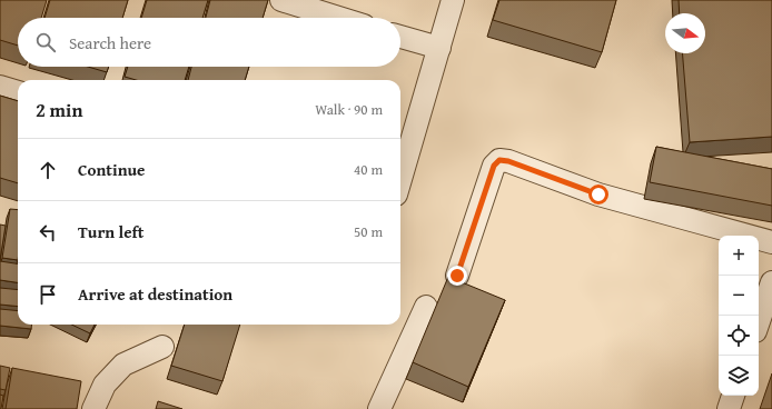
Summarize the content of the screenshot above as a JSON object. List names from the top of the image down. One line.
{"north":"right","page":{"search":"Search here","heading":["2 min","Walk · 90 m"],"list":[["Continue","40 m"],["Turn left","50 m"],"Arrive at destination"],"map_buttons":["+","−"]}}
